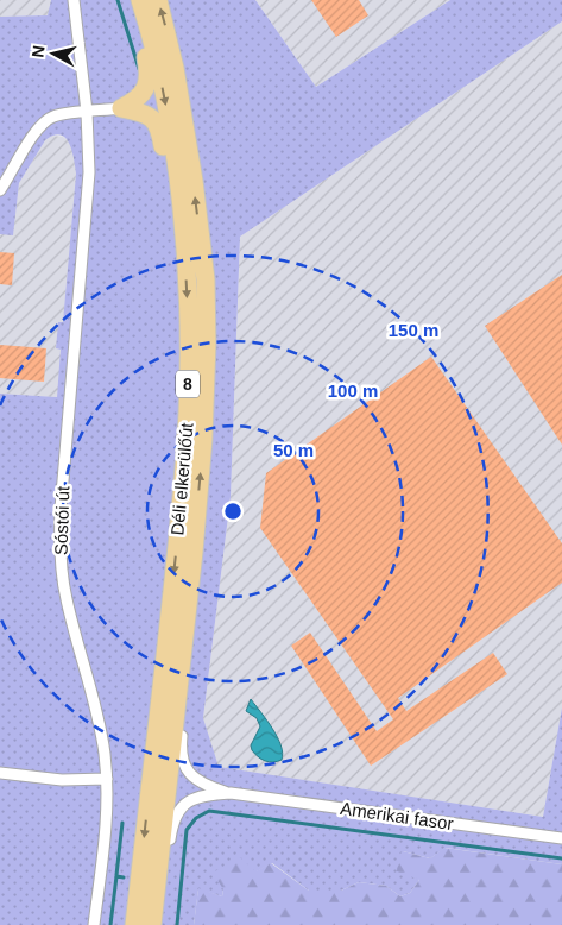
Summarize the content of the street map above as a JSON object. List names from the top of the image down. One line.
{"streets":{"main road":["8","Déli elkerülőút"],"street":["Sóstói út","Amerikai fasor"]},"north":"left","rings":["150 m","100 m","50 m"]}
